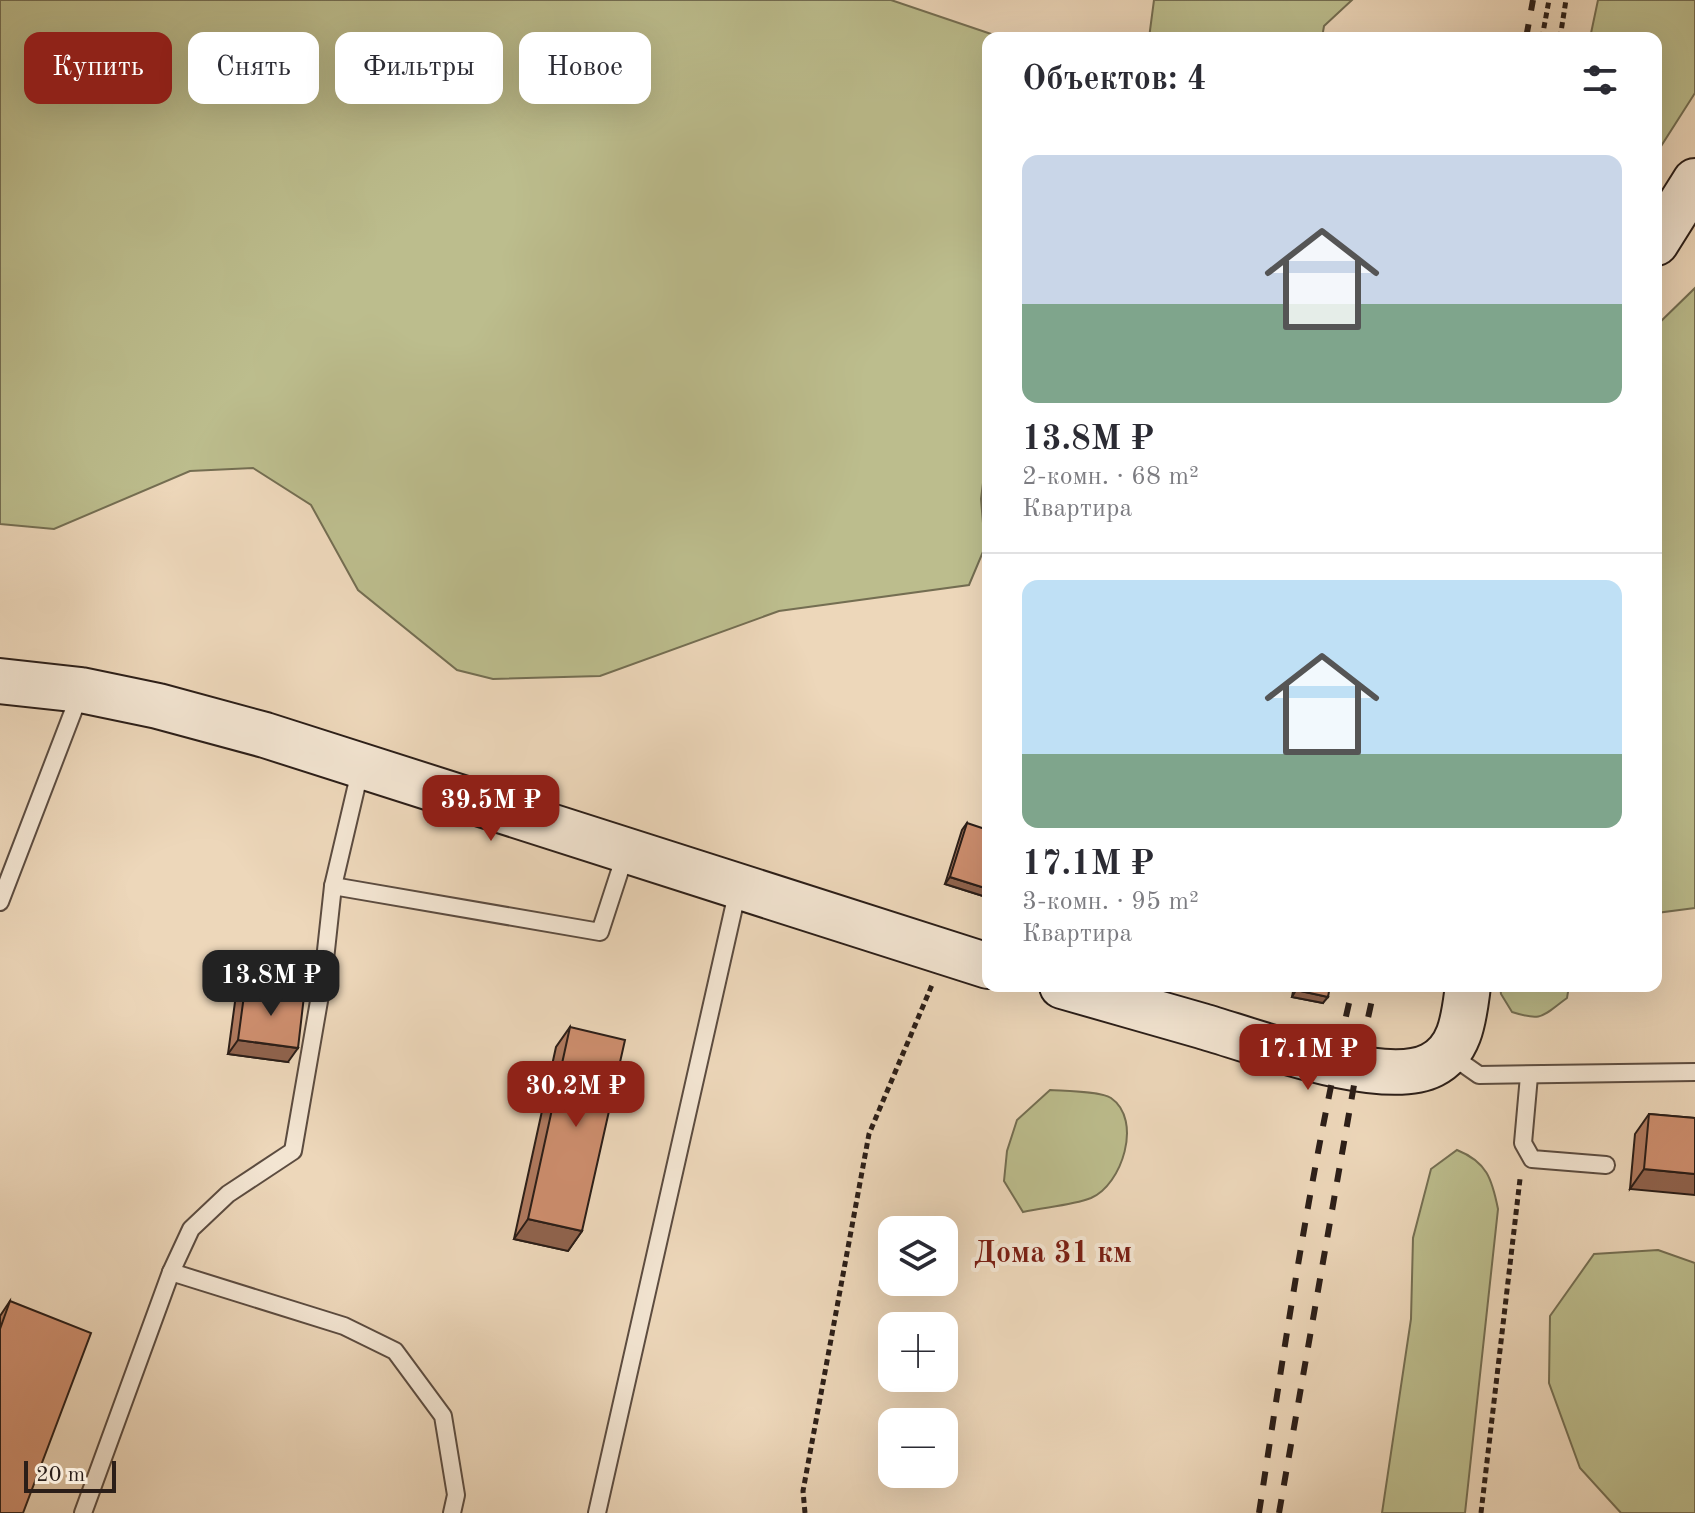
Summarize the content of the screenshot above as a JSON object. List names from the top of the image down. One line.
{"districts":["Дома 31 км"],"scale_bar":"20 m","page":{"chip":["Купить","Снять","Фильтры","Новое"],"heading":"Объектов: 4","list":[{"name":"13.8M ₽","note":"2-комн. · 68 m² · Квартира"},{"name":"17.1M ₽","note":"3-комн. · 95 m² · Квартира"}],"price":["39.5M ₽","13.8M ₽","17.1M ₽","30.2M ₽"],"map_buttons":["+","−"],"scale":"20 m"}}
